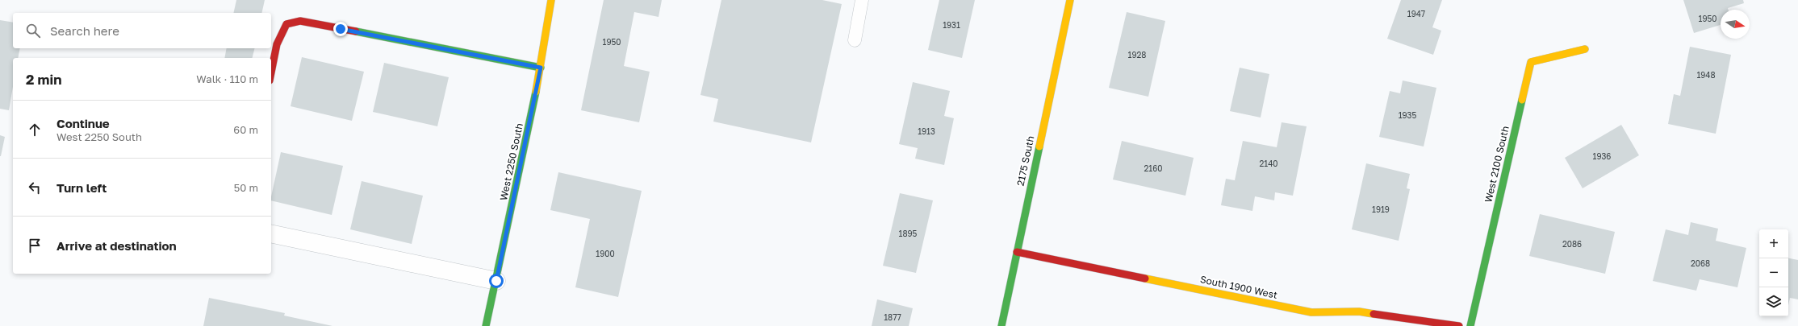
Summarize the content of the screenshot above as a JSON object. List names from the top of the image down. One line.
{"streets":{"street":["2175 South","West 2250 South","West 2100 South","South 1900 West"]},"crossings":[["2175 South","South 1900 West"]],"house_numbers":["1947","1950","1931","1950","1928","1948","1935","1913","1936","2140","2160","1919","1895","2086","1900","2068","1877"],"north":"right","page":{"search":"Search here","heading":["2 min","Walk · 110 m"],"list":[["Continue","West 2250 South","60 m"],["Turn left","50 m"],"Arrive at destination"],"map_buttons":["+","−"]}}
